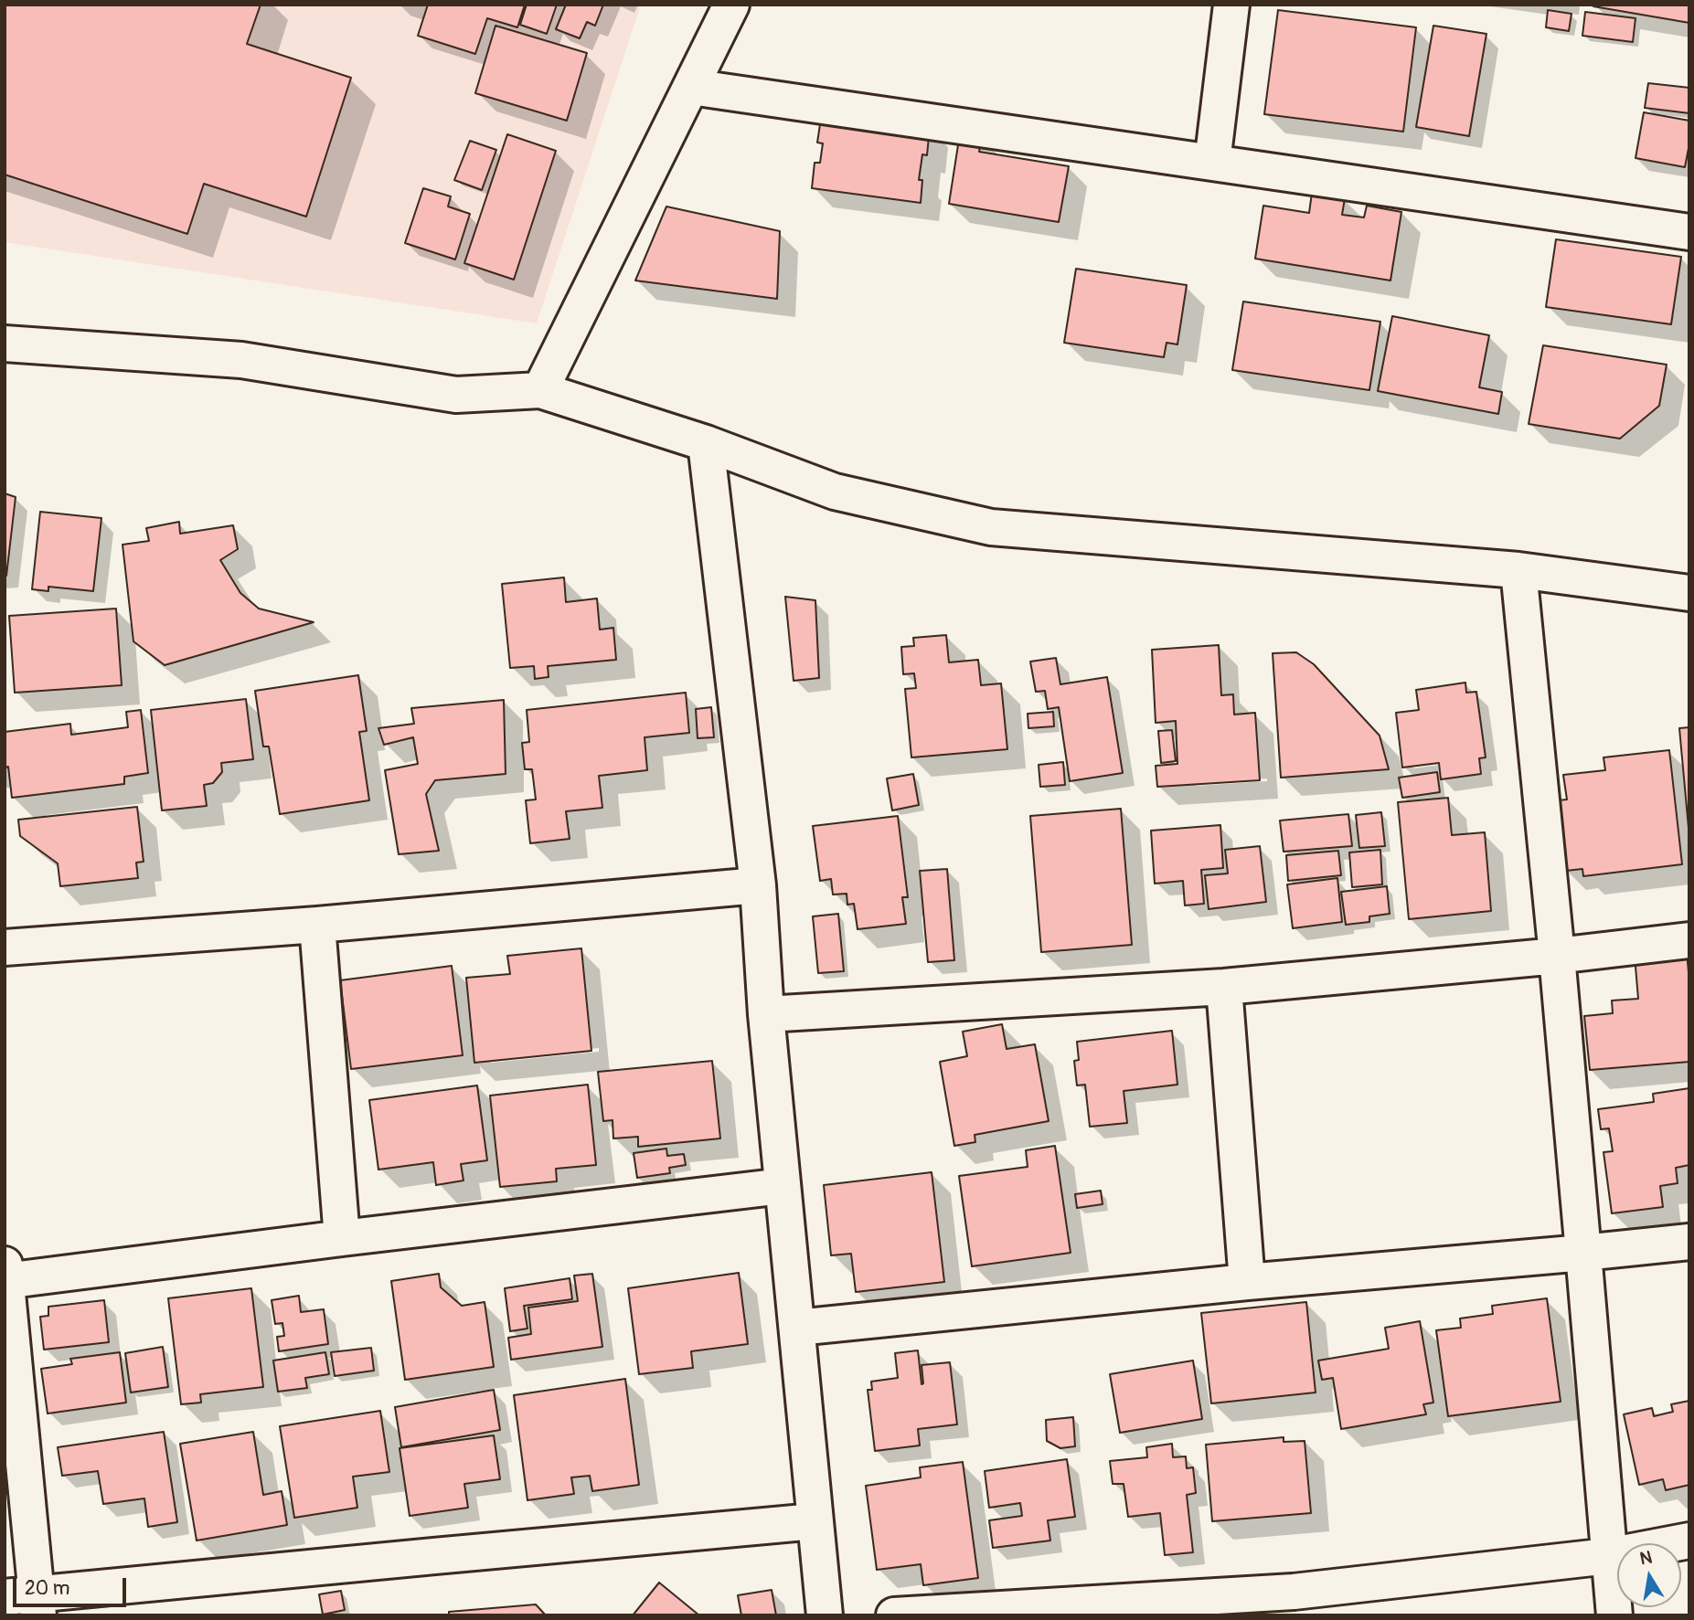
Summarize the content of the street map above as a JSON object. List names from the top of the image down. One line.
{"scale_bar":"20 m","north":"top"}
